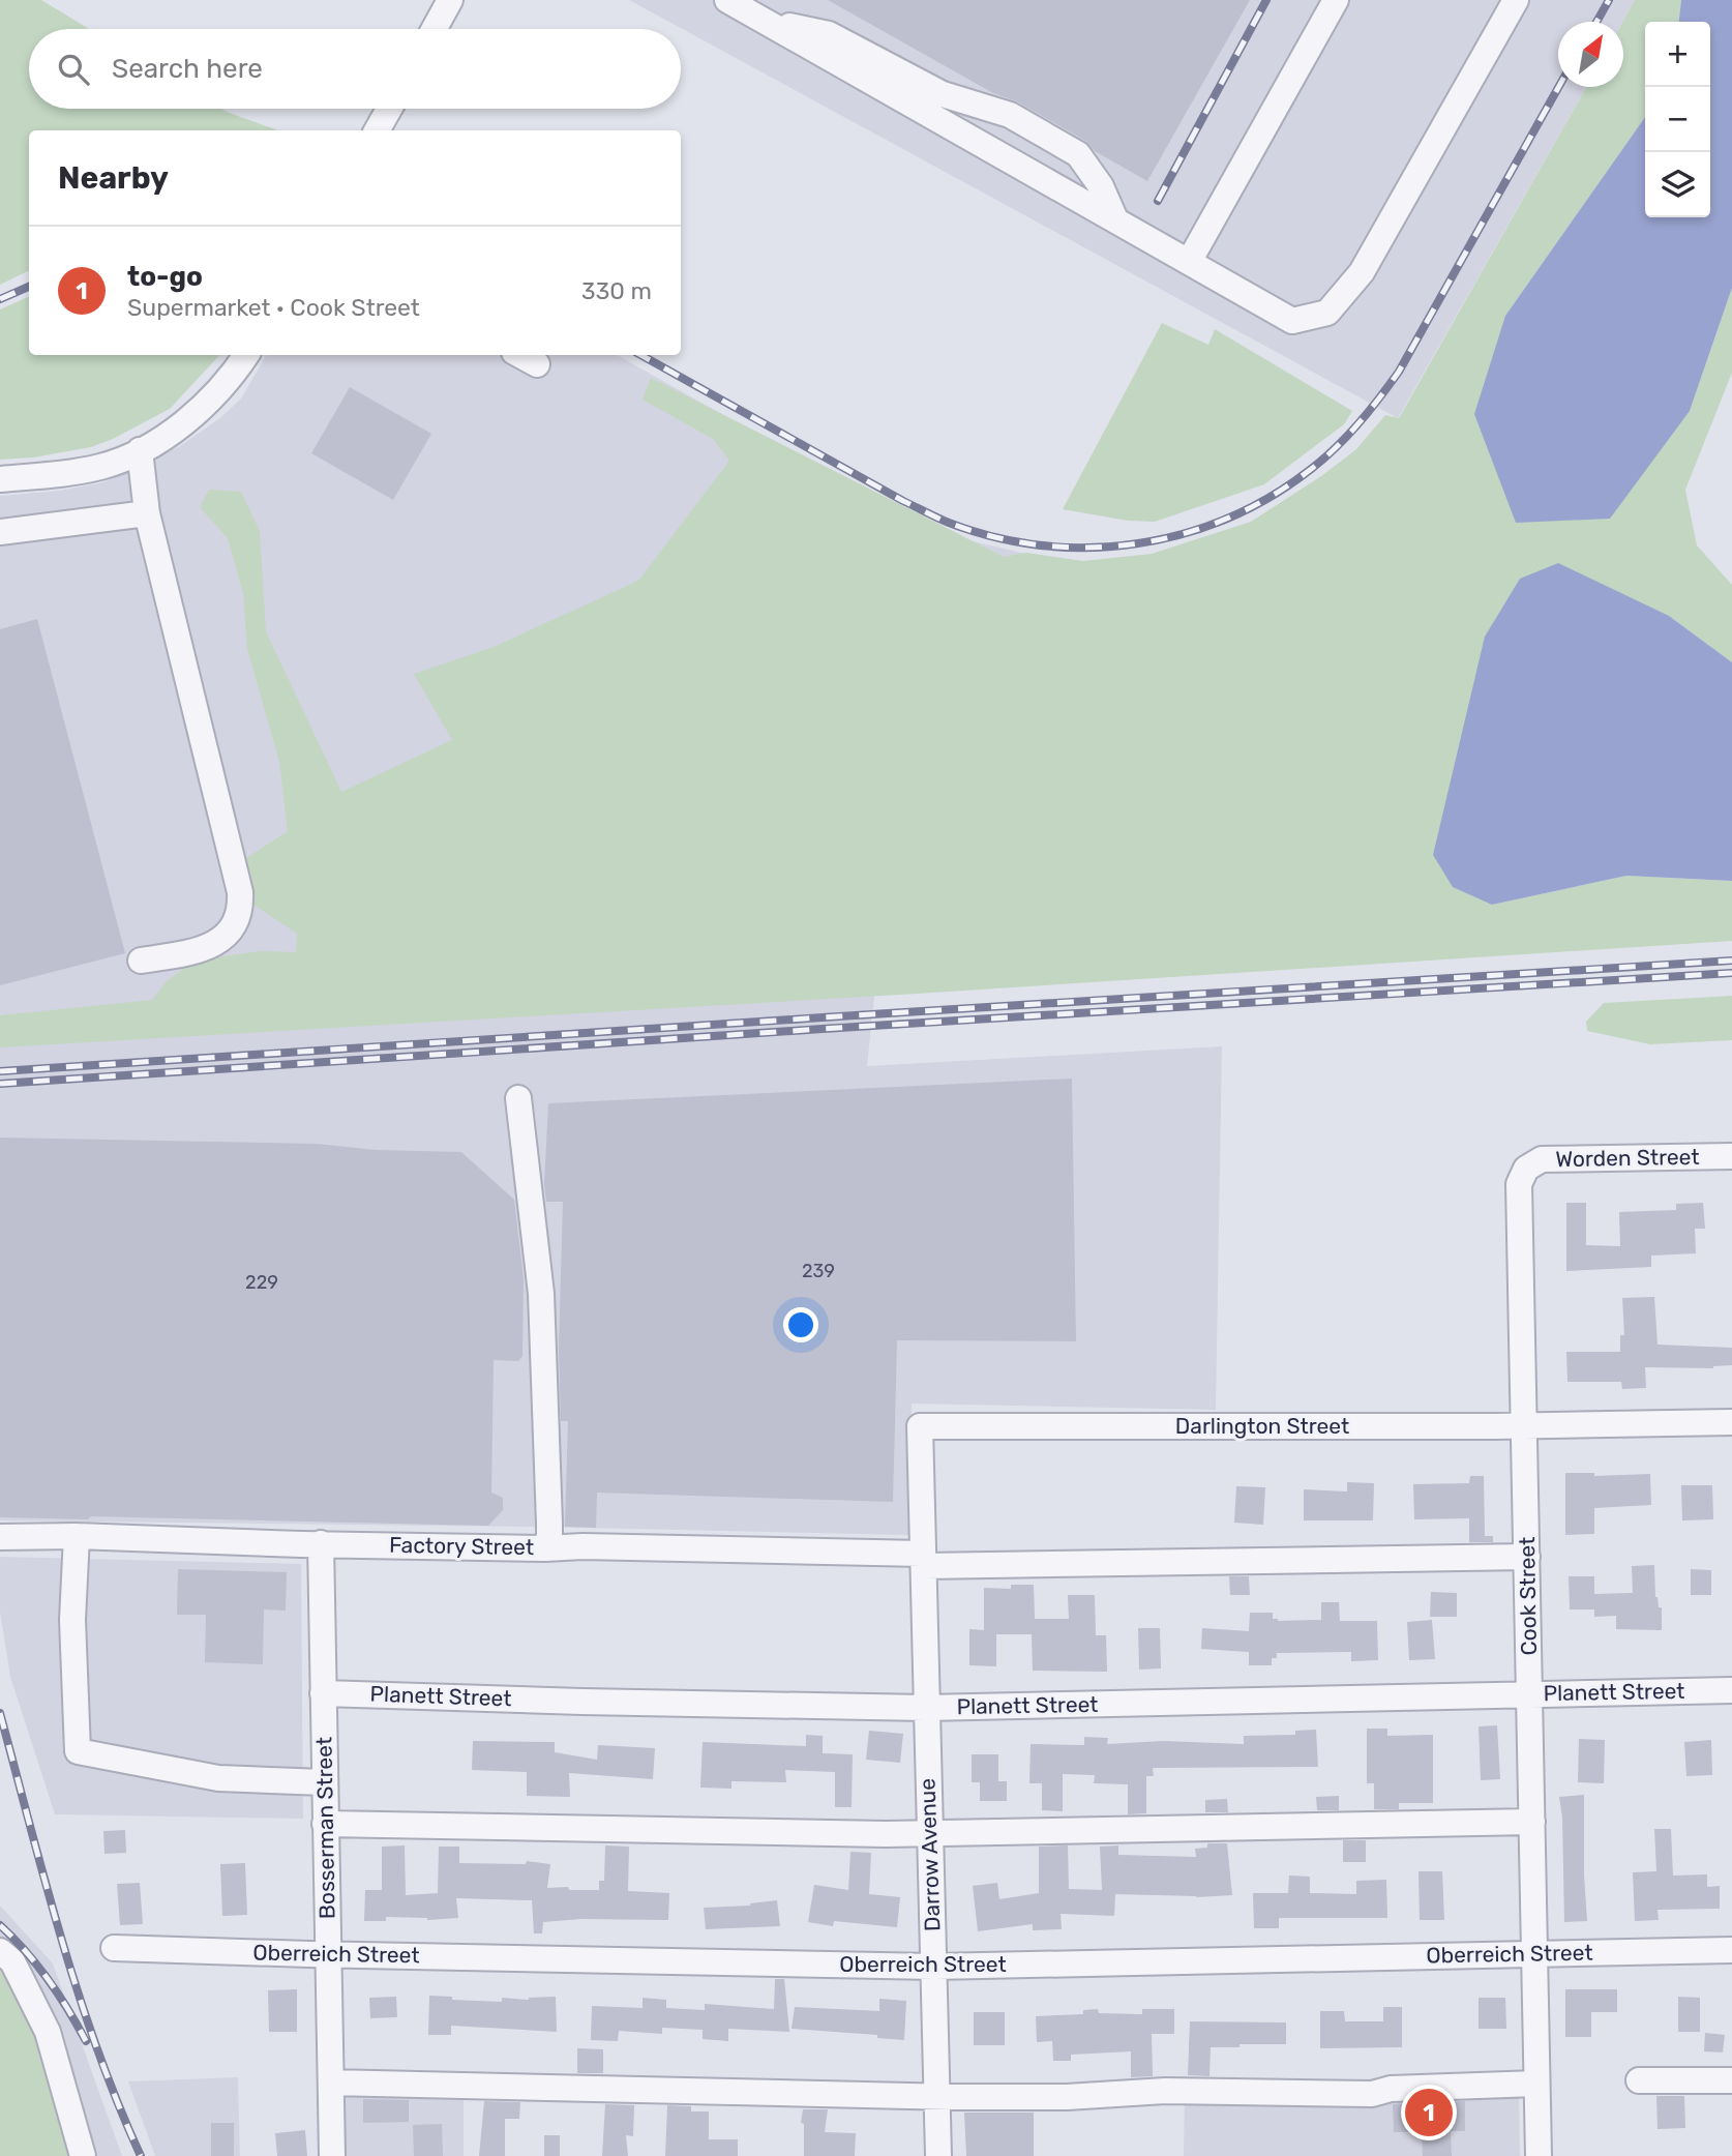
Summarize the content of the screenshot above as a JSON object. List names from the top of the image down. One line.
{"streets":{"street":["Worden Street","Darlington Street","Factory Street","Cook Street","Planett Street","Bosserman Street","Darrow Avenue","Oberreich Street"]},"crossings":[["Worden Street","Cook Street"],["Darlington Street","Factory Street"],["Darlington Street","Cook Street"],["Darlington Street","Darrow Avenue"],["Factory Street","Cook Street"],["Factory Street","Bosserman Street"],["Factory Street","Darrow Avenue"],["Cook Street","Planett Street"],["Cook Street","Oberreich Street"],["Planett Street","Bosserman Street"],["Planett Street","Darrow Avenue"],["Bosserman Street","Oberreich Street"],["Darrow Avenue","Oberreich Street"]],"house_numbers":["239","229"],"north":"top right","page":{"map_buttons":["+","−"],"search":"Search here","heading":"Nearby","list":[{"mark":"1","name":"to-go","note":"Supermarket · Cook Street","value":"330 m"}],"pins":"1"}}
